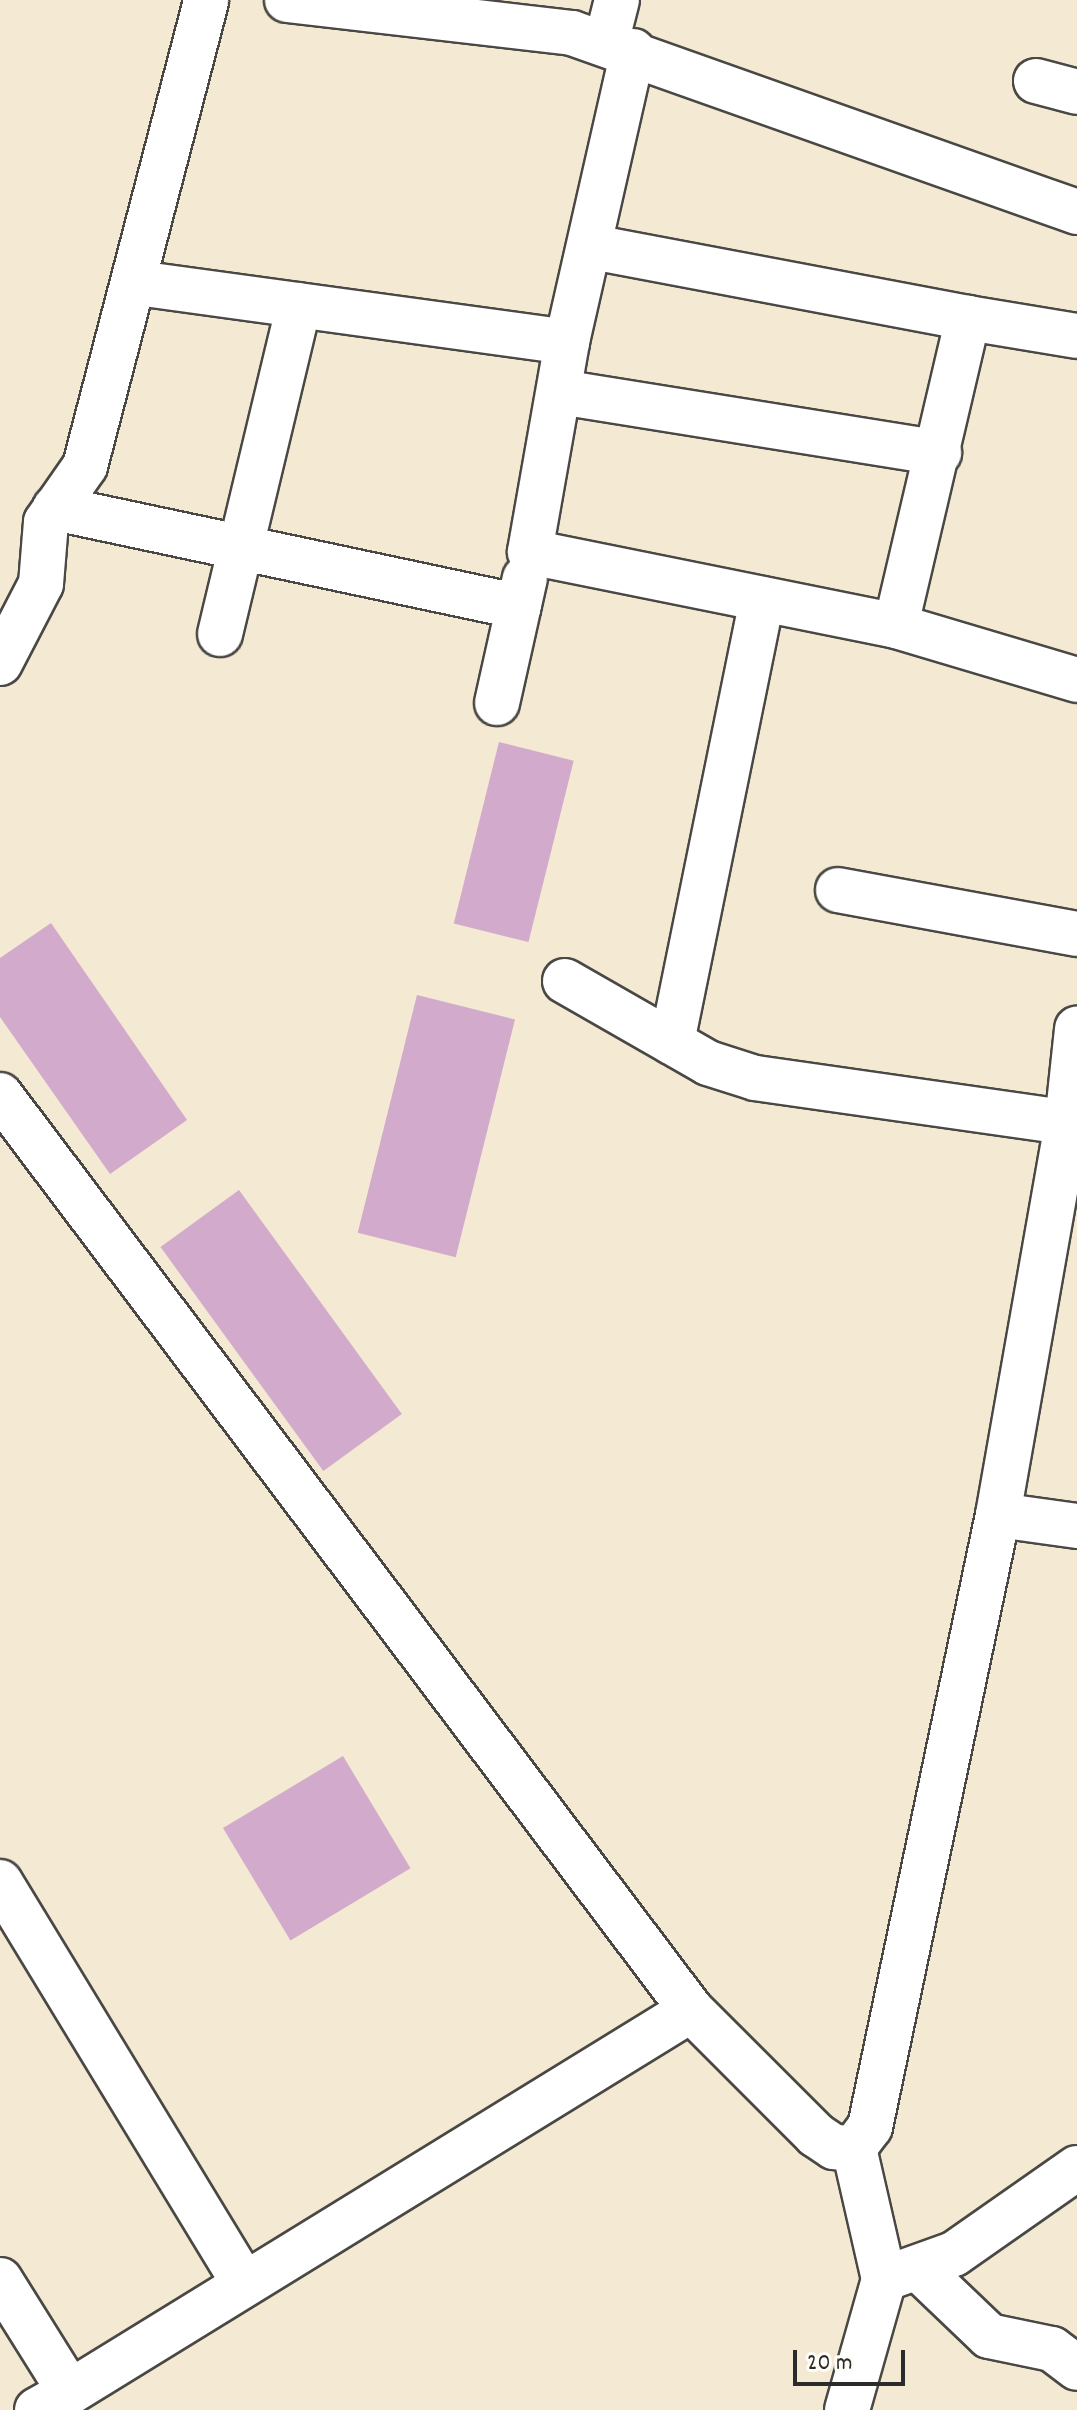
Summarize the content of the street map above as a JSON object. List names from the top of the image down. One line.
{"scale_bar":"20 m"}
